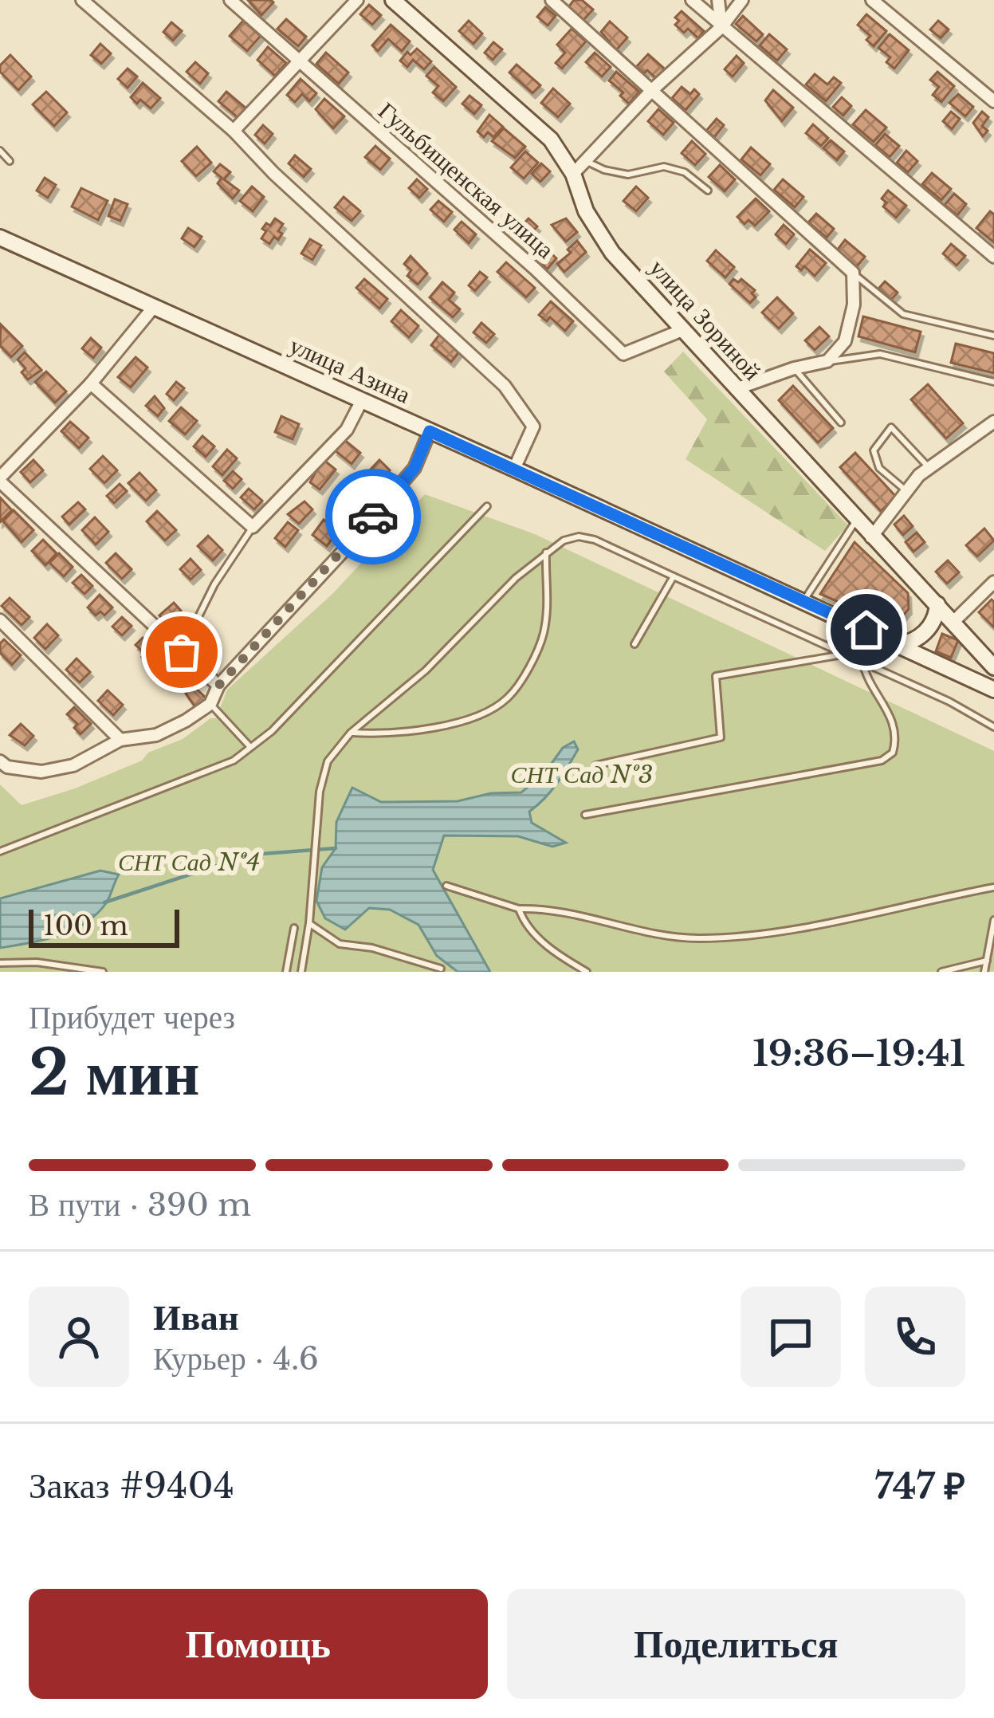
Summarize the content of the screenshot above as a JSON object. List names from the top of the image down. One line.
{"streets":{"main road":["улица Зориной","улица Азина"],"street":["Гульбищенская улица"]},"crossings":[["Гульбищенская улица","улица Зориной"]],"parks":["СНТ Сад №3","СНТ Сад №4"],"scale_bar":"100 m","page":{"scale":"100 m","heading":["2 мин","Прибудет через","19:36–19:41"],"panel":["Иван","Курьер · 4.6","Заказ #9404","747 ₽"],"bar":"В пути · 390 m","buttons":["Помощь","Поделиться"]}}
